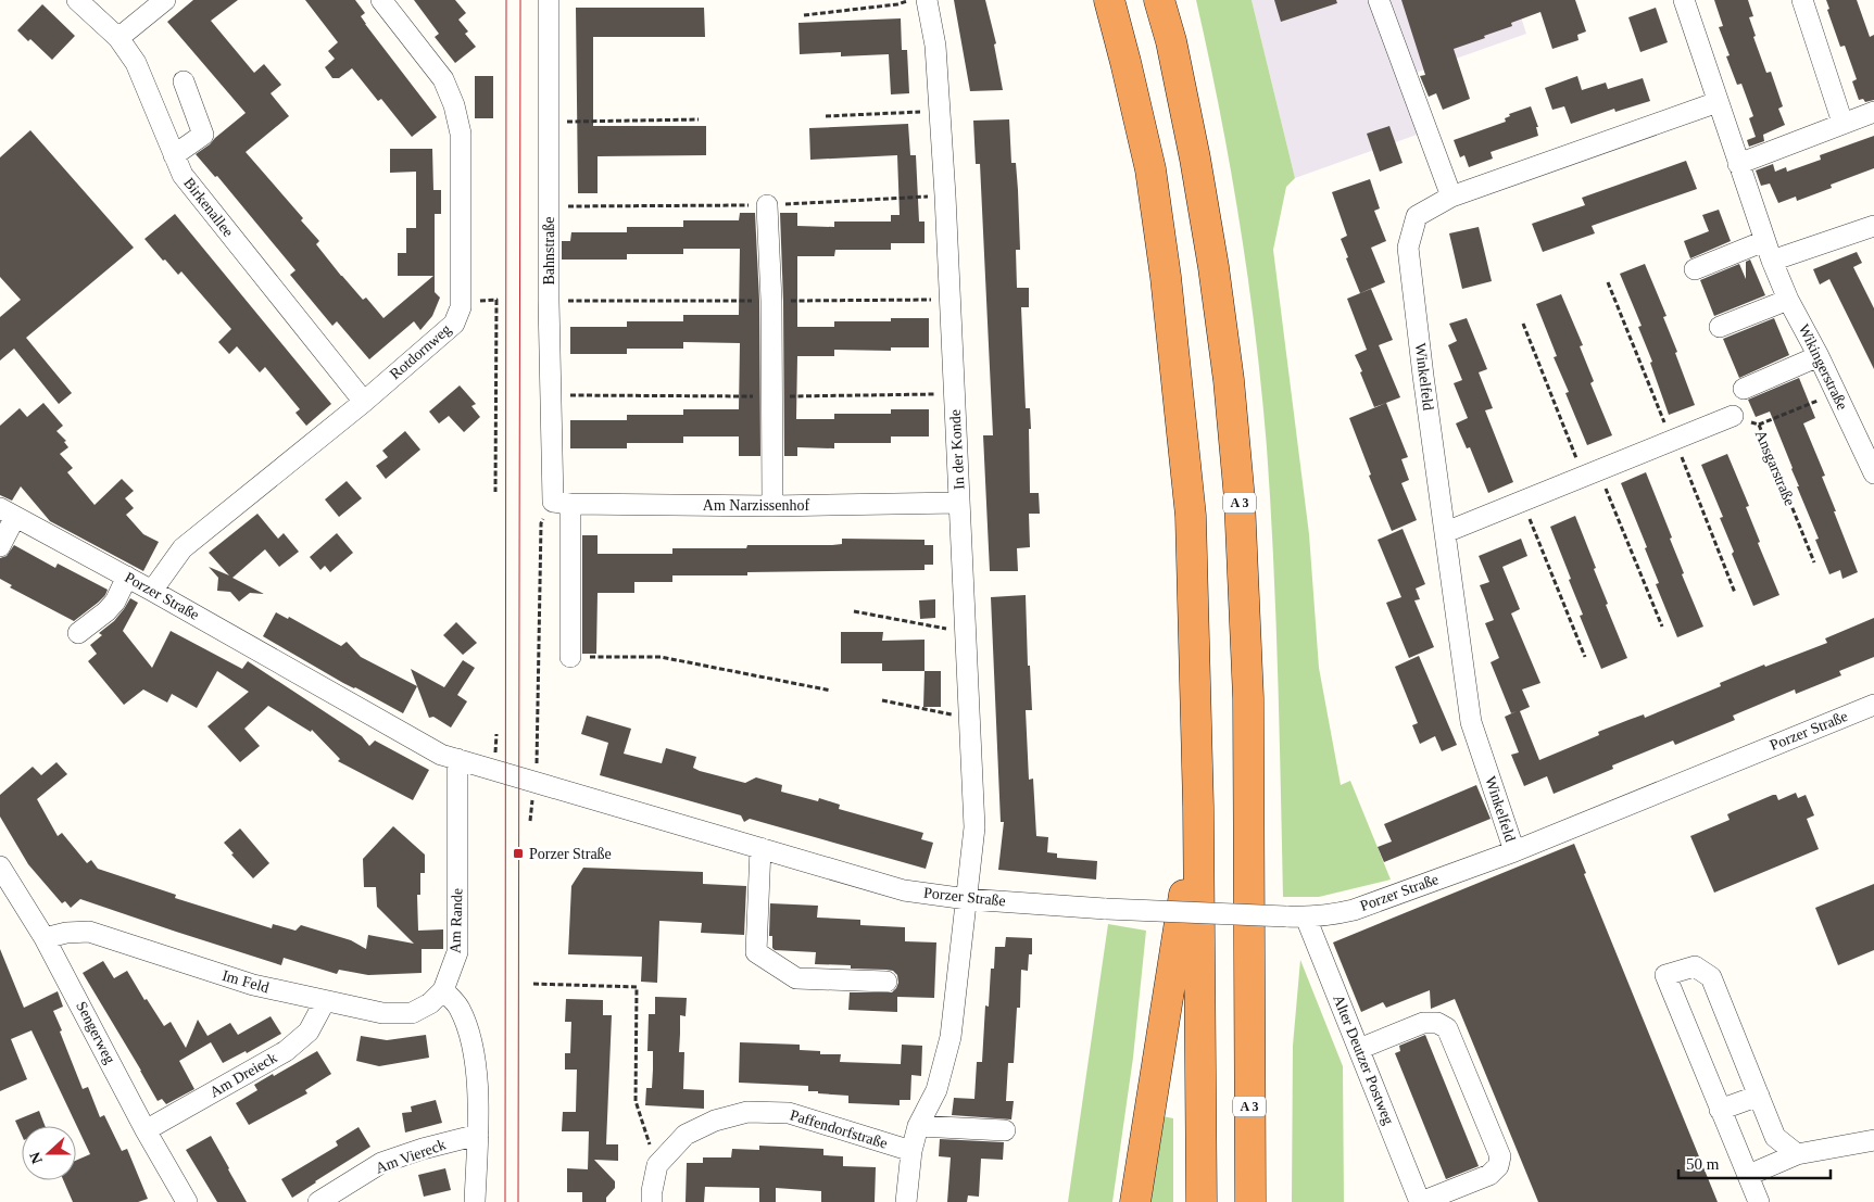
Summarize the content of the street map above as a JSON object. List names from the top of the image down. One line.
{"streets":{"highway":["A 3"],"street":["Birkenallee","Bahnstraße","Rotdornweg","Wikingerstraße","Winkelfeld","In der Konde","Am Narzissenhof","Porzer Straße","Am Rande","Im Feld","Sengerweg","Alter Deutzer Postweg","Am Dreieck","Paffendorfstraße","Am Viereck"],"path":["Ansgarstraße"]},"crossings":[["Birkenallee","Rotdornweg"],["Bahnstraße","Am Narzissenhof"],["Rotdornweg","Porzer Straße"],["Wikingerstraße","Winkelfeld"],["Winkelfeld","Porzer Straße"],["In der Konde","Am Narzissenhof"],["In der Konde","Porzer Straße"],["Porzer Straße","Am Rande"],["Porzer Straße","Alter Deutzer Postweg"],["Am Rande","Im Feld"],["Im Feld","Sengerweg"],["Im Feld","Am Dreieck"],["Sengerweg","Am Dreieck"]],"places":{"transit":["Porzer Straße"]},"scale_bar":"50 m","north":"left"}
